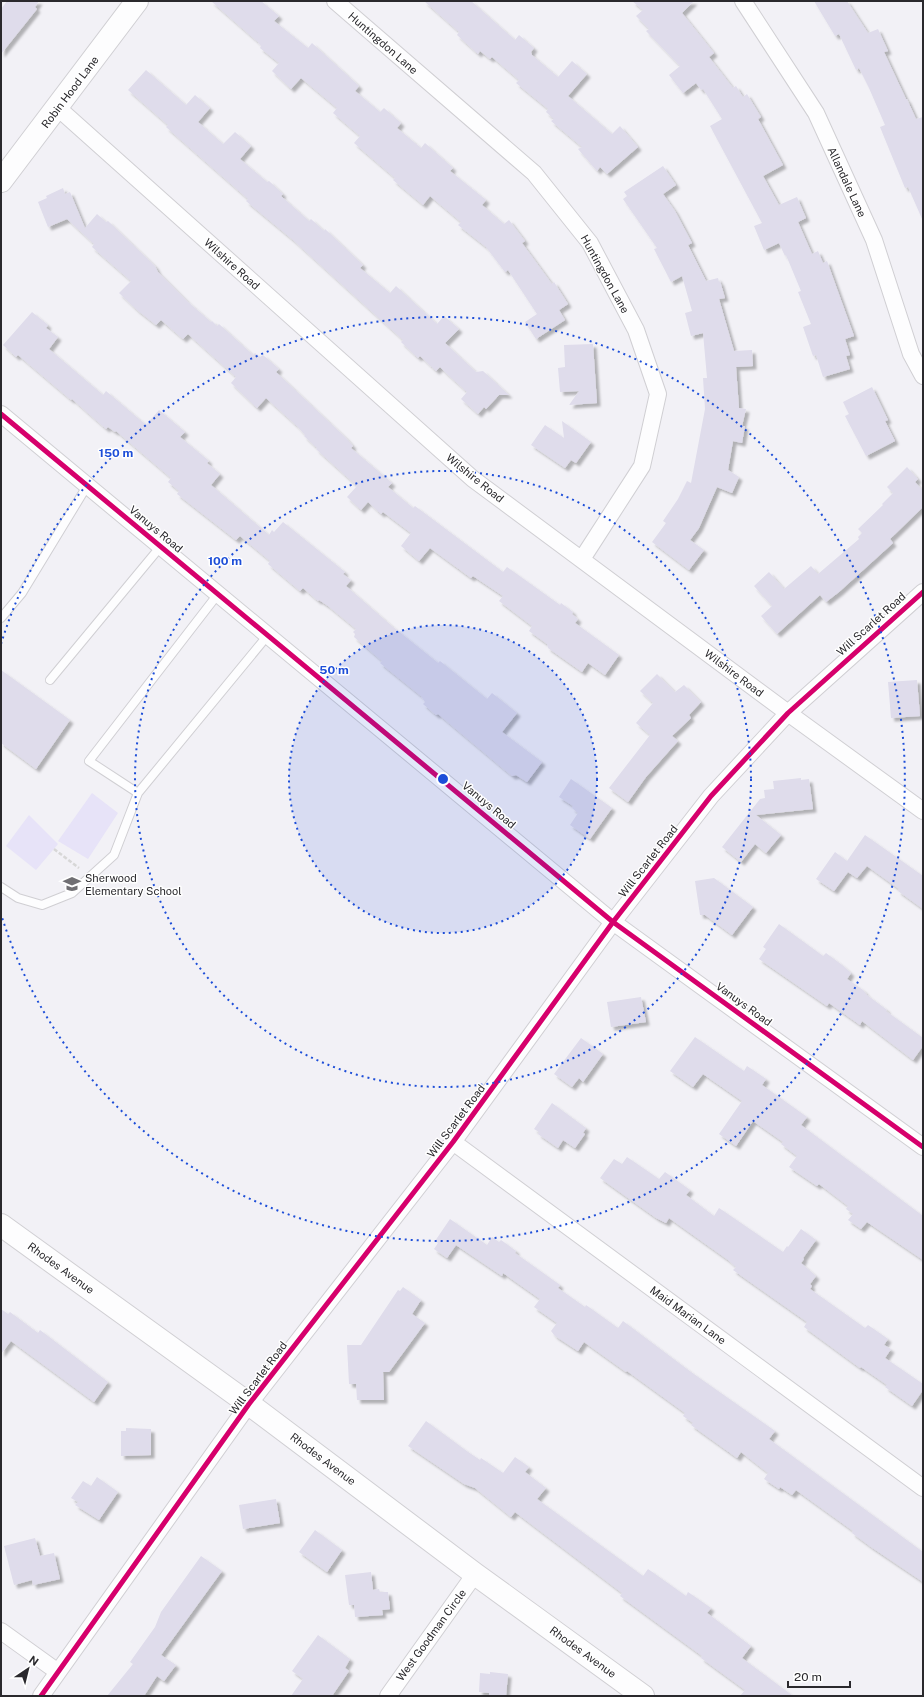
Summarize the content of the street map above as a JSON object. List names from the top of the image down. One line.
{"streets":{"main road":["Robin Hood Lane","Rhodes Avenue"],"street":["Huntingdon Lane","Allandale Lane","Wilshire Road","Vanuys Road","Will Scarlet Road","Maid Marian Lane","West Goodman Circle"]},"crossings":[["Huntingdon Lane","Wilshire Road"],["Robin Hood Lane","Wilshire Road"],["Wilshire Road","Will Scarlet Road"],["Vanuys Road","Will Scarlet Road"],["Will Scarlet Road","Rhodes Avenue"],["Will Scarlet Road","Maid Marian Lane"],["Rhodes Avenue","West Goodman Circle"]],"places":{"school or university":["Sherwood Elementary School"]},"scale_bar":"20 m","north":"top right","rings":["150 m","100 m","50 m"]}
